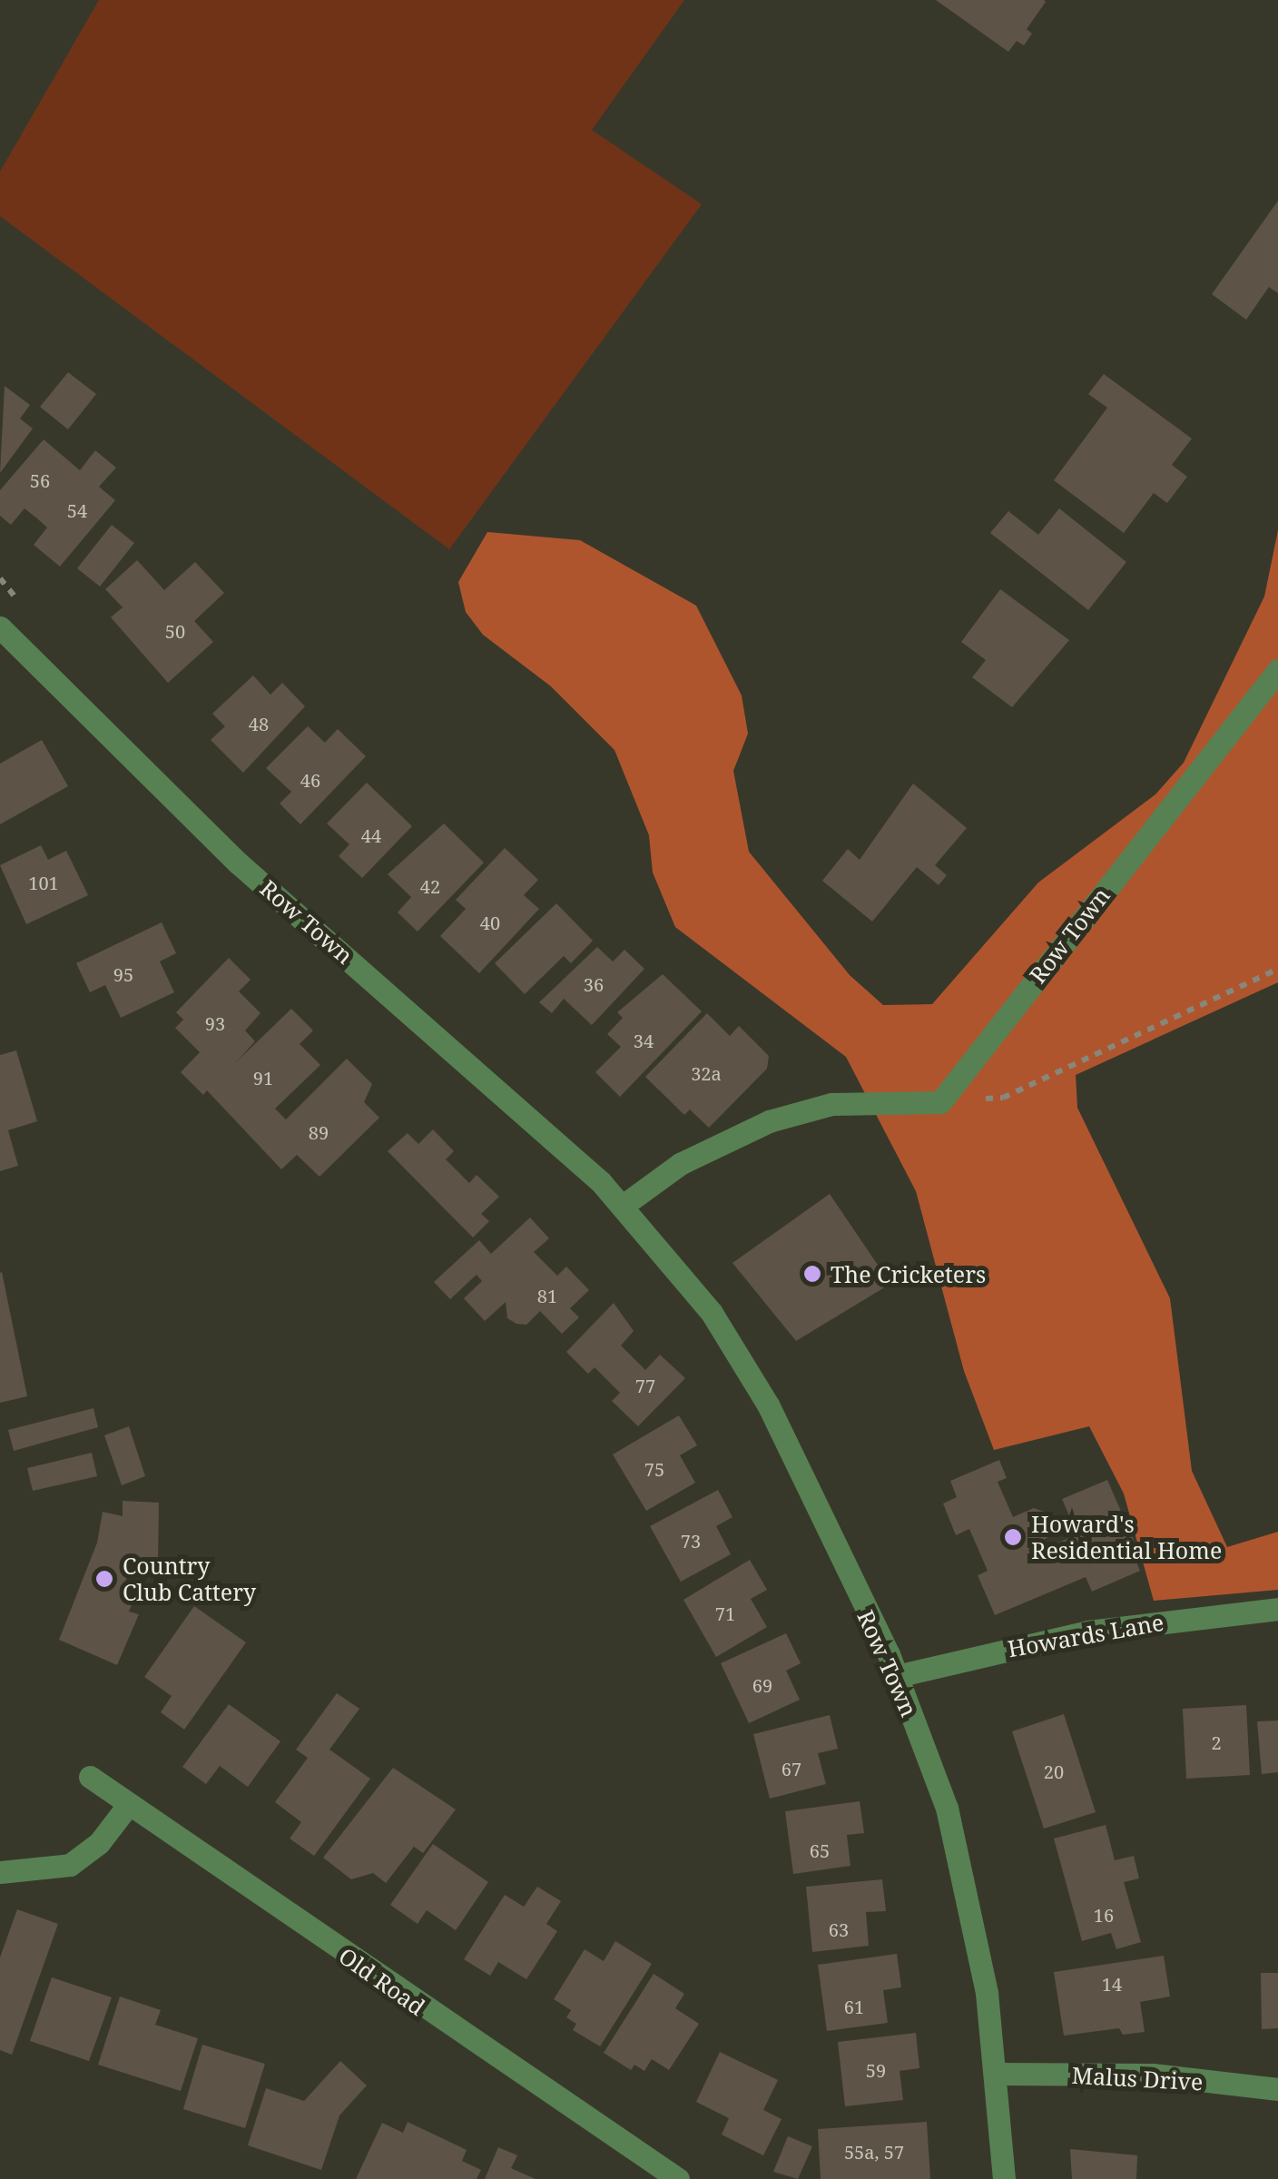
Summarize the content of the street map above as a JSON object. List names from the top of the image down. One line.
{"streets":{"street":["Row Town","Howards Lane","Old Road","Malus Drive"]},"crossings":[["Row Town","Howards Lane"],["Row Town","Malus Drive"]],"places":["The Cricketers","Howard's Residential Home","Country Club Cattery"],"house_numbers":["56","54","50","48","46","44","101","42","40","95","36","93","34","32a","91","89","81","77","75","73","71","69","2","67","20","65","16","63","14","61","59","55a, 57"]}
